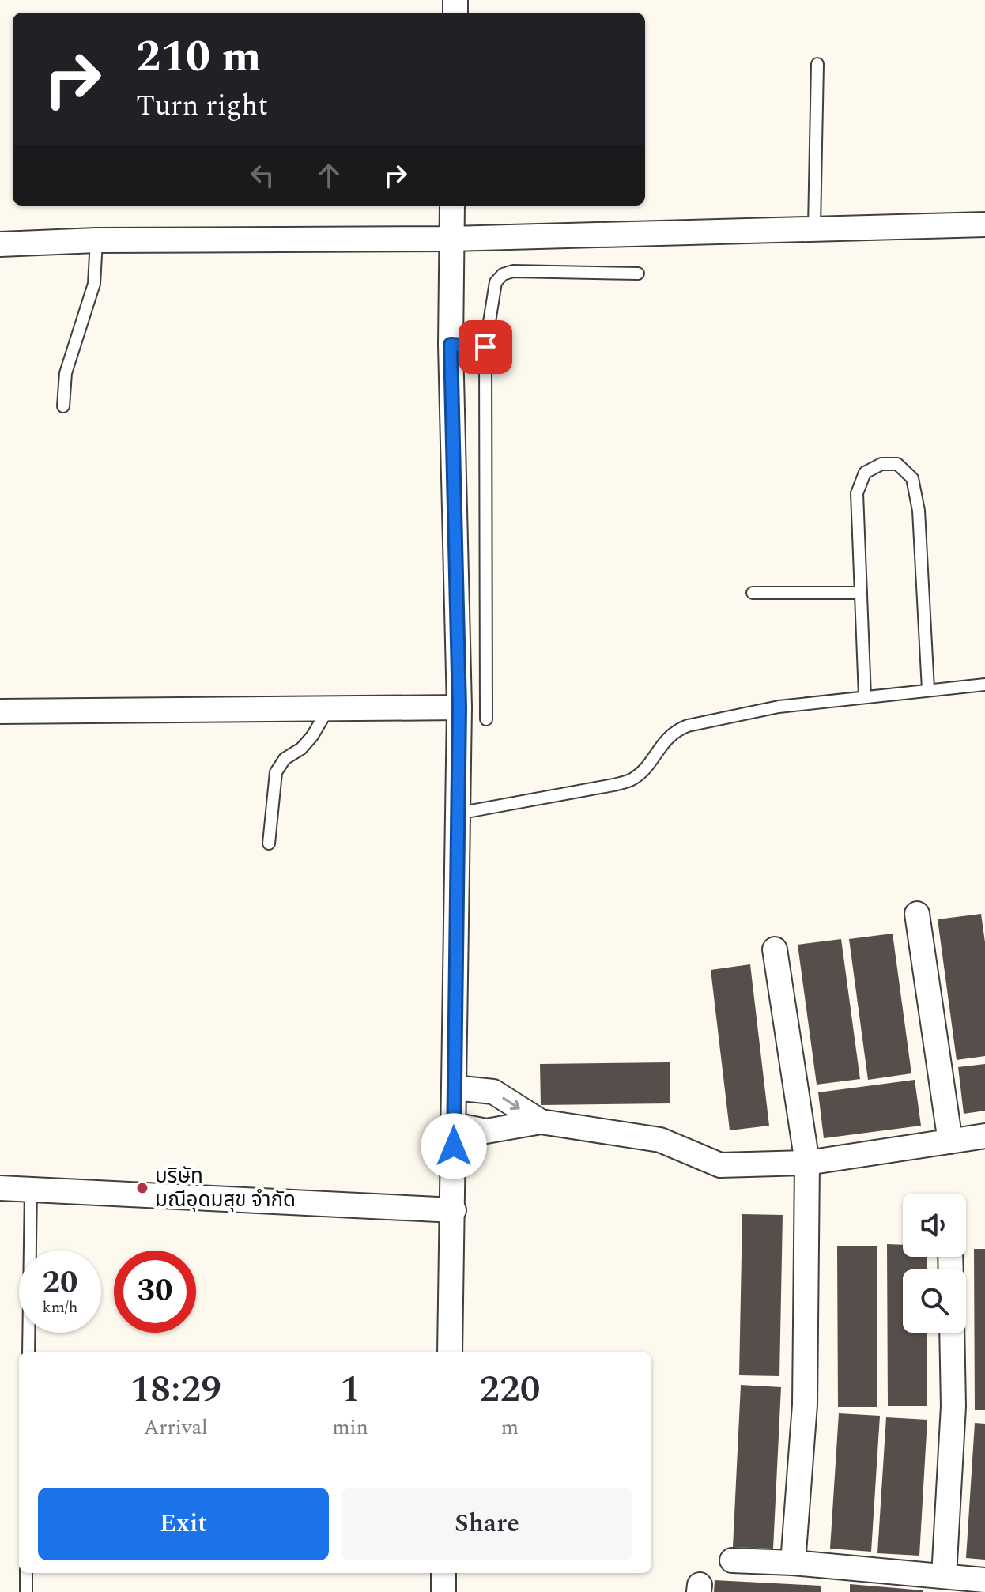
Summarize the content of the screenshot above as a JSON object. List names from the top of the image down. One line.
{"places":["บริษัท มณีอุดมสุข จำกัด"],"page":{"turn":["210 m","Turn right"],"speed":"20 km/h","limit":"30","eta":["18:29","Arrival","1","min","220","m"],"buttons":["Exit","Share"]}}
